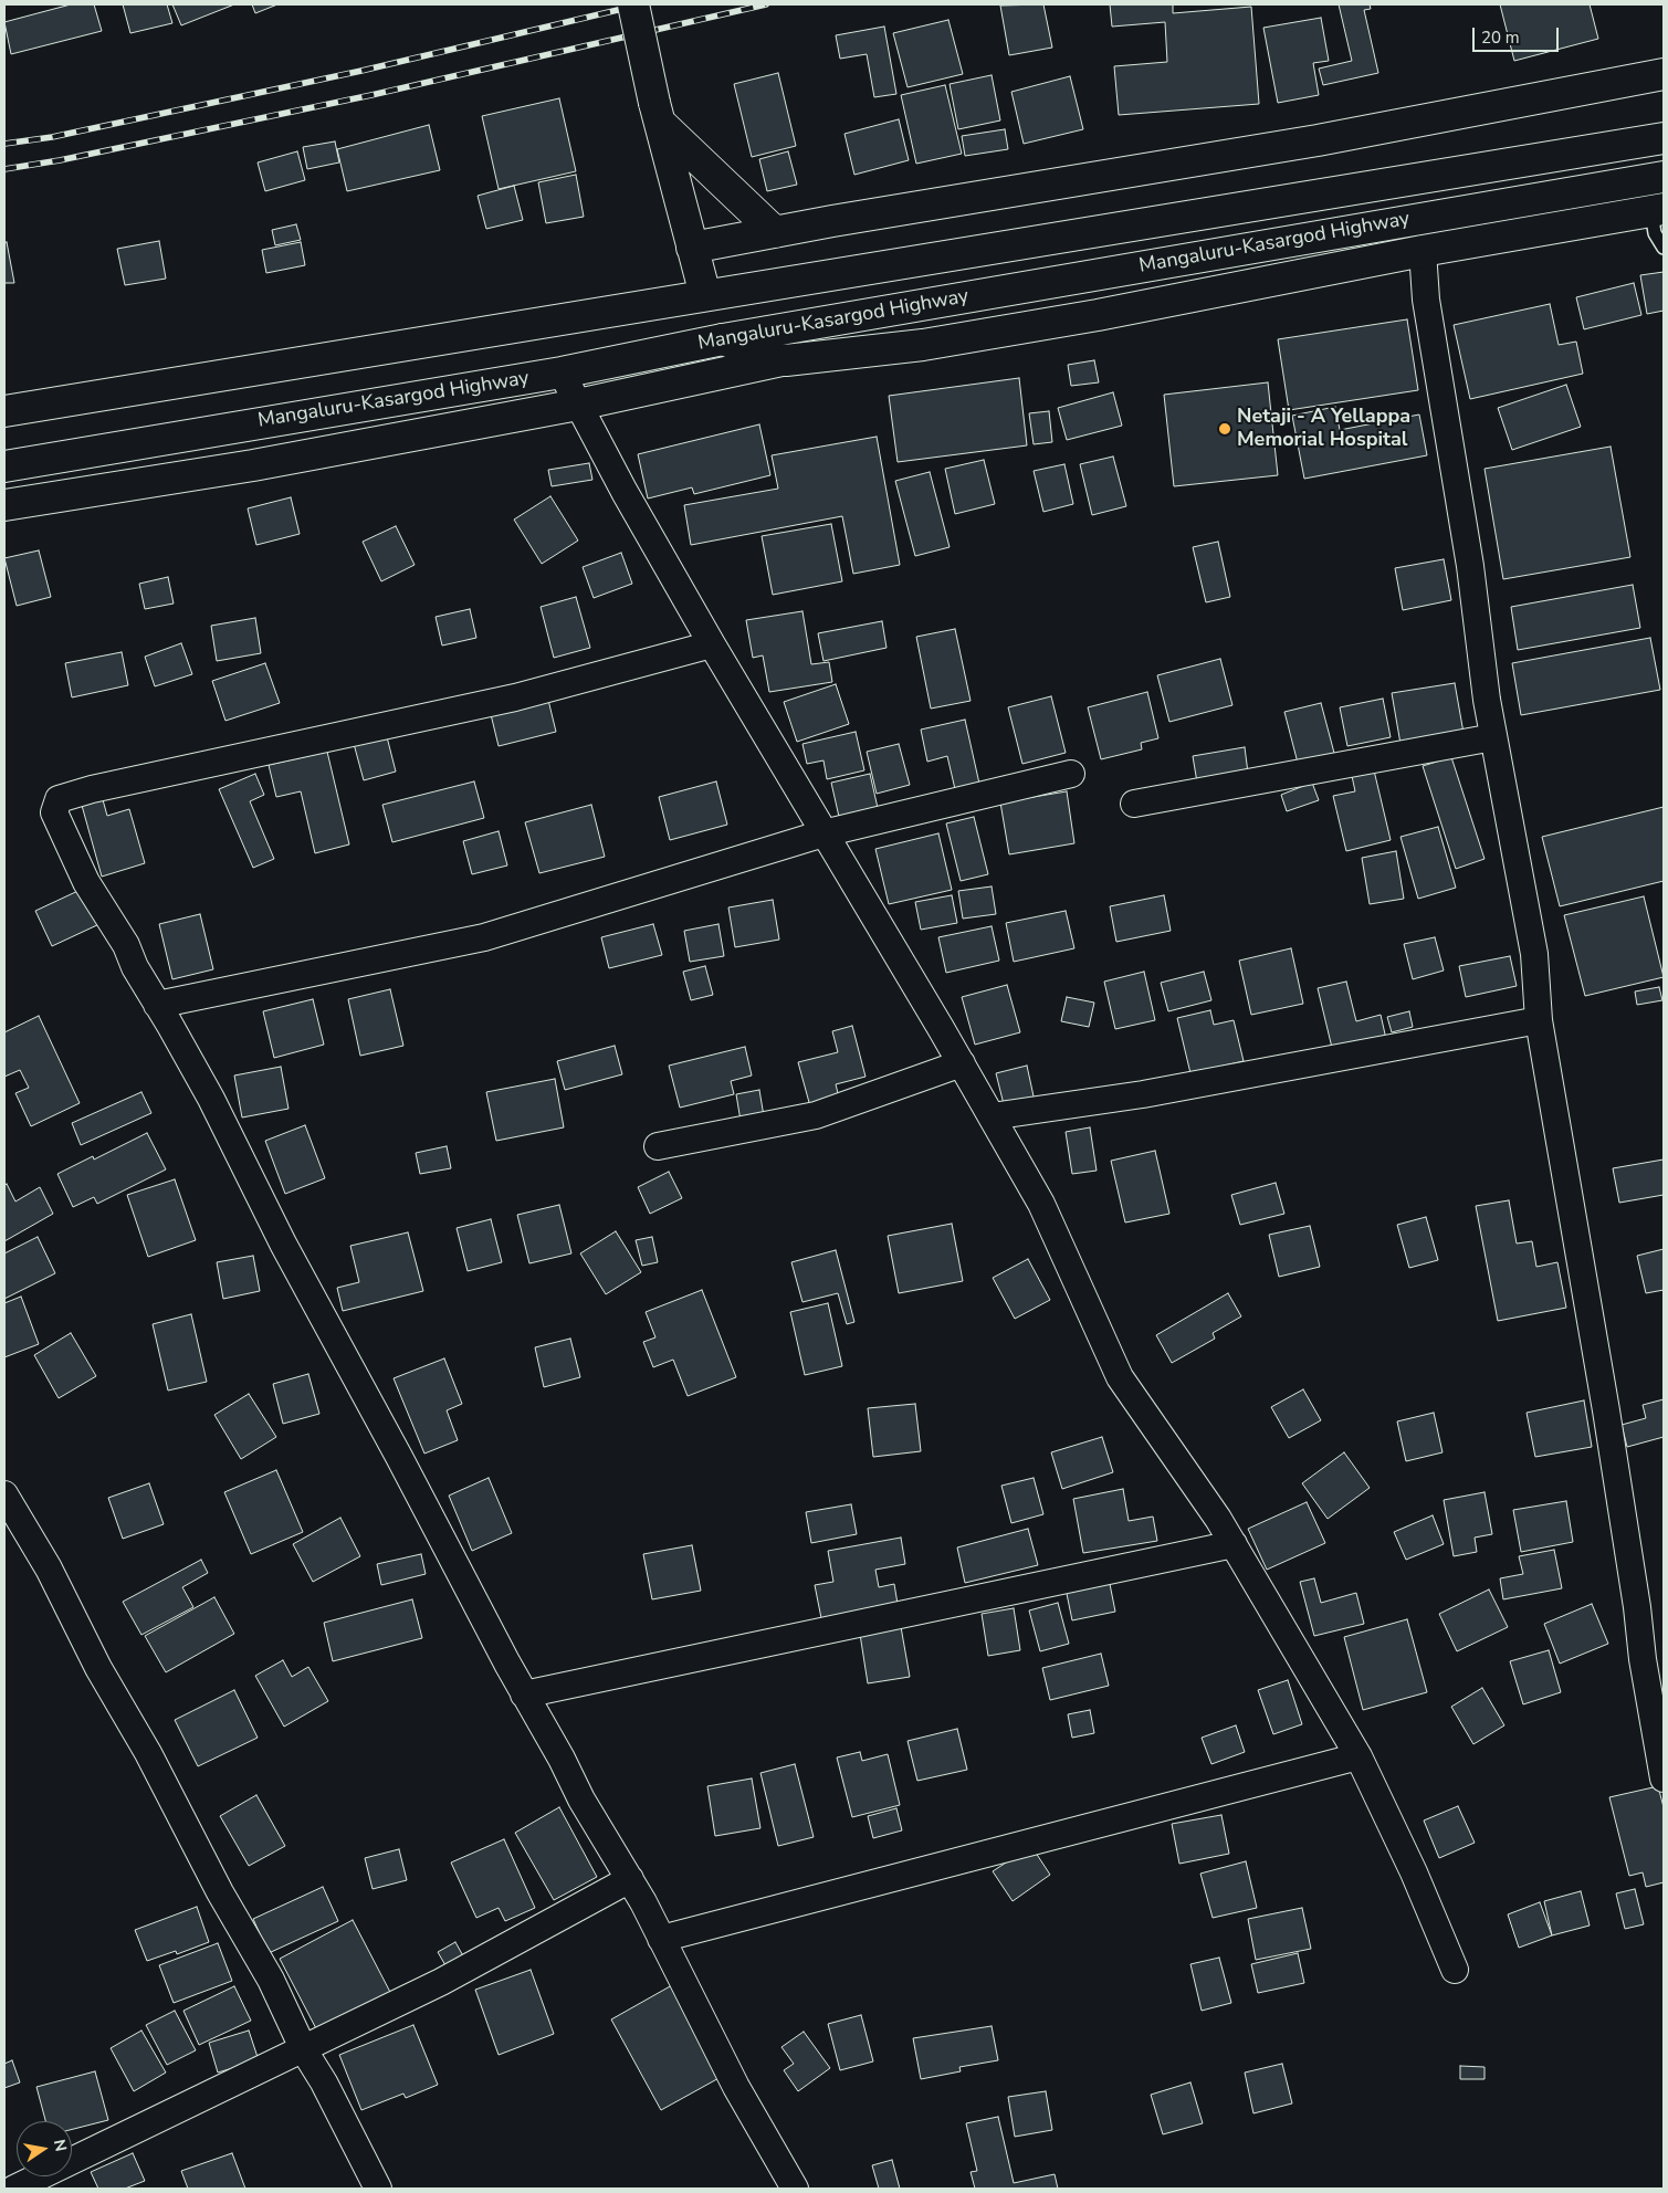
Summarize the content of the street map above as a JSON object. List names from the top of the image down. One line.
{"streets":{"main road":["Mangaluru-Kasargod Highway"]},"places":["Netaji - A Yellappa Memorial Hospital"],"scale_bar":"20 m","north":"right"}
